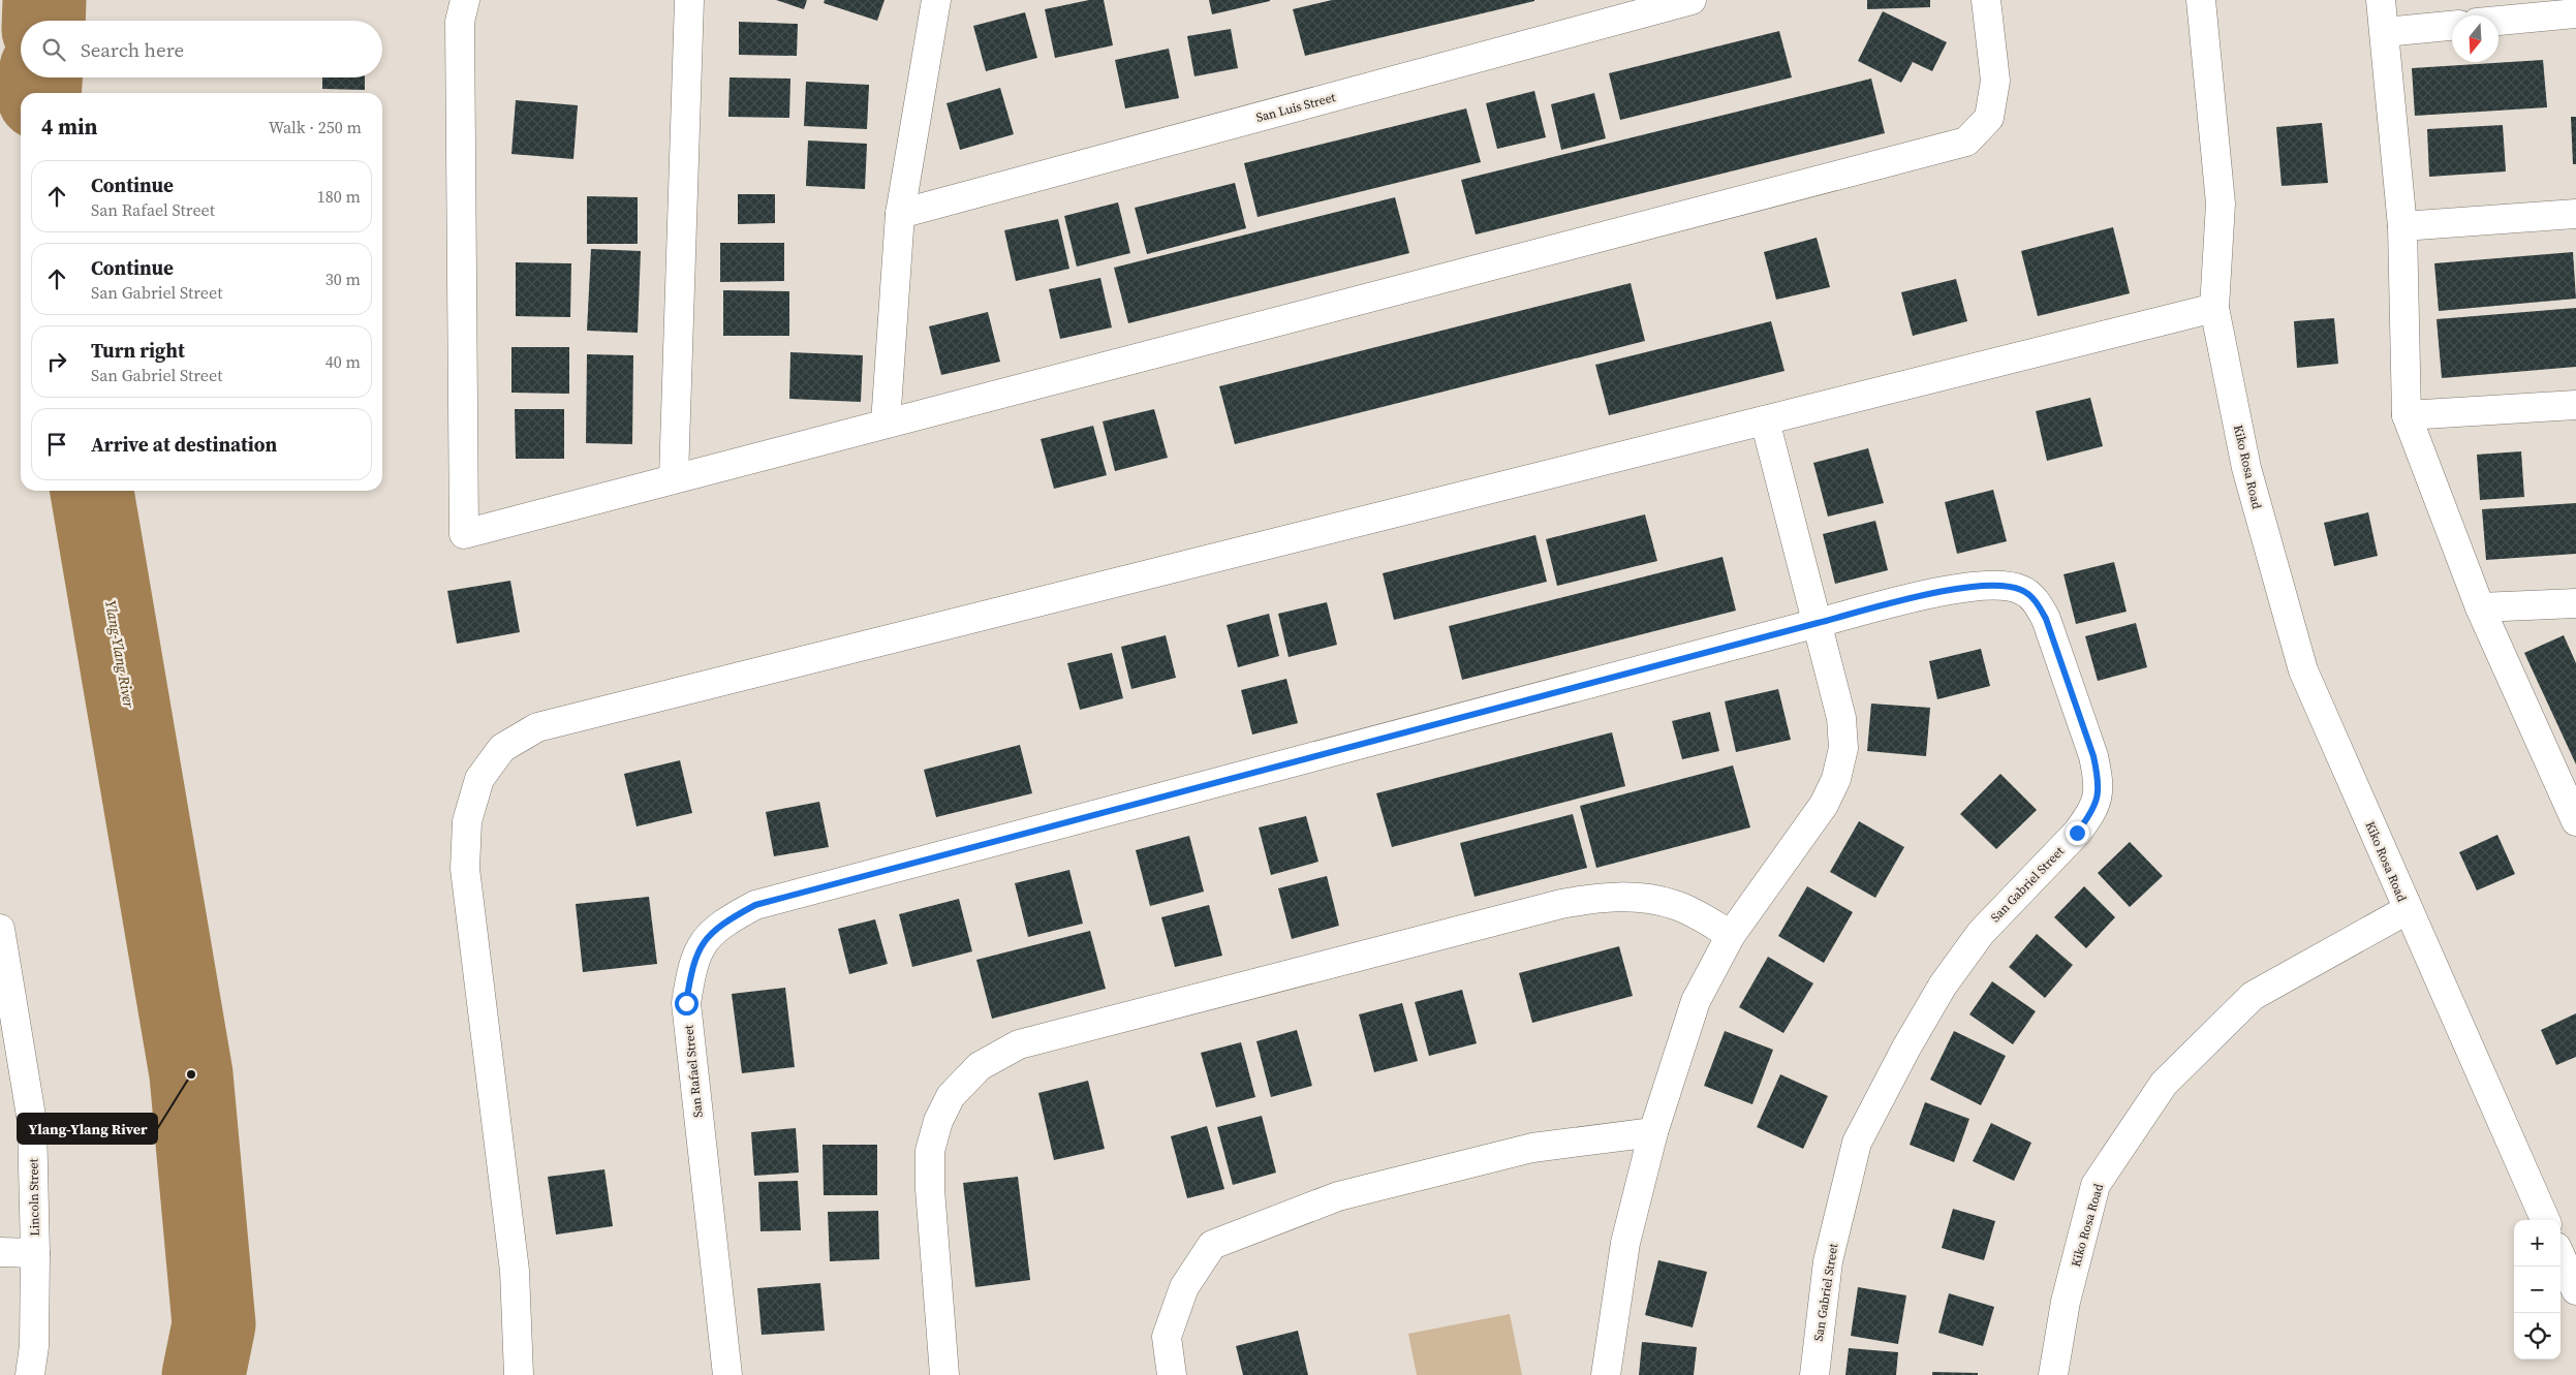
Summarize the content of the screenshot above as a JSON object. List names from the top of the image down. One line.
{"streets":{"street":["San Luis Street","Kiko Rosa Road","San Gabriel Street","San Rafael Street","Lincoln Street"]},"crossings":[["San Gabriel Street","San Rafael Street"]],"water":["Ylang-Ylang River"],"places":["Ylang-Ylang River"],"north":"bottom","page":{"search":"Search here","heading":["4 min","Walk · 250 m"],"list":[["Continue","San Rafael Street","180 m"],["Continue","San Gabriel Street","30 m"],["Turn right","San Gabriel Street","40 m"],"Arrive at destination"],"map_buttons":["+","−"]}}
